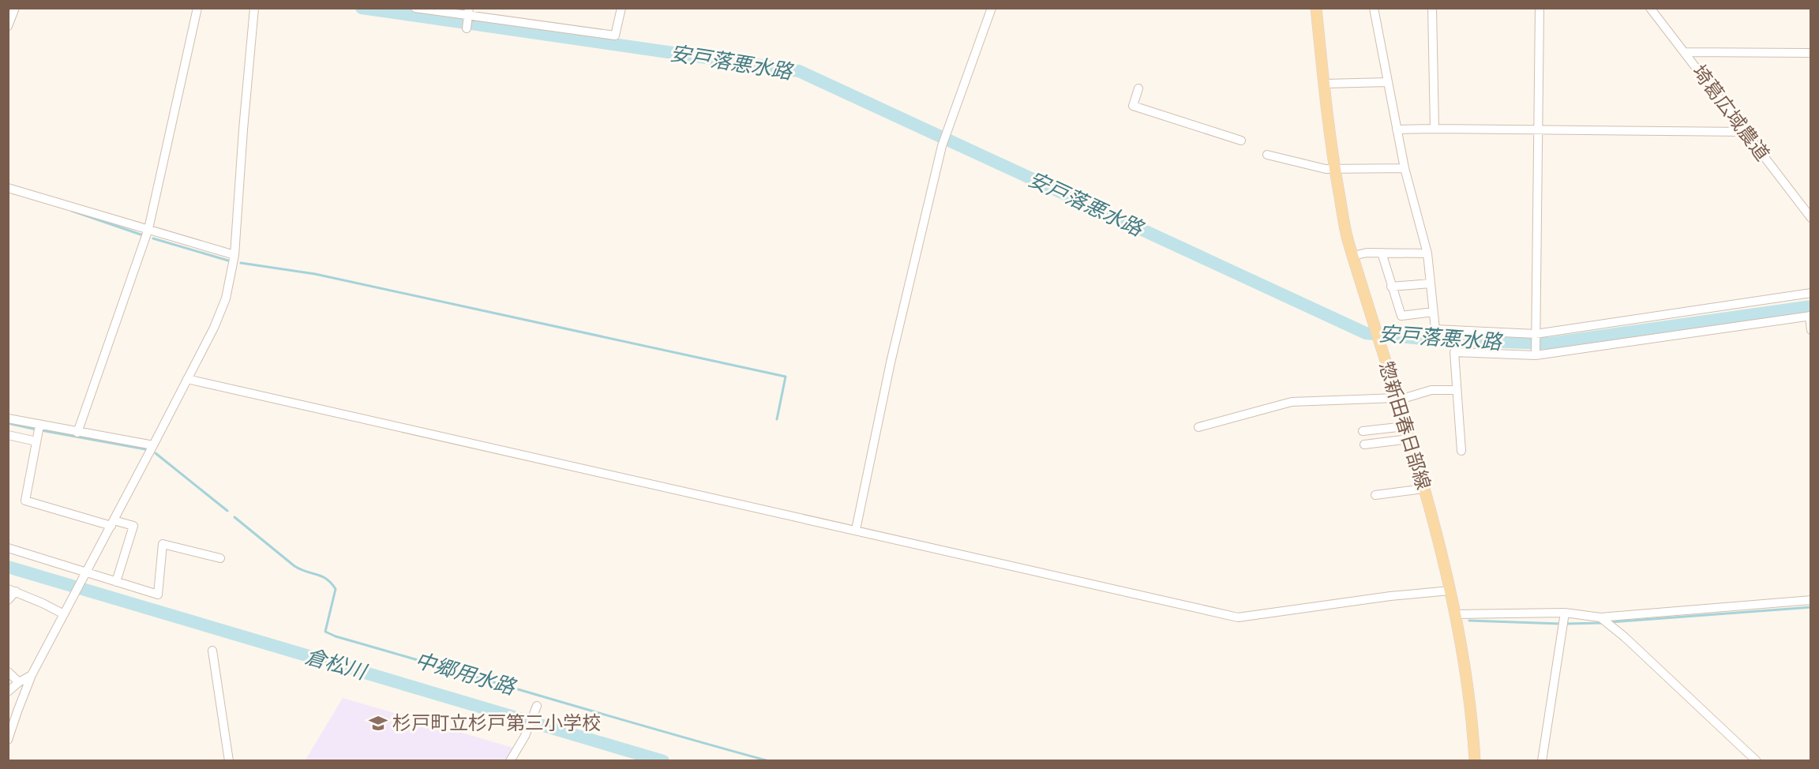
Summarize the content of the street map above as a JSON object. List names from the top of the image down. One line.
{"streets":{"main road":["惣新田春日部線"],"street":["埼葛広域農道"]},"water":["安戸落悪水路","倉松川","中郷用水路"],"places":{"school or university":["杉戸町立杉戸第三小学校"]}}
